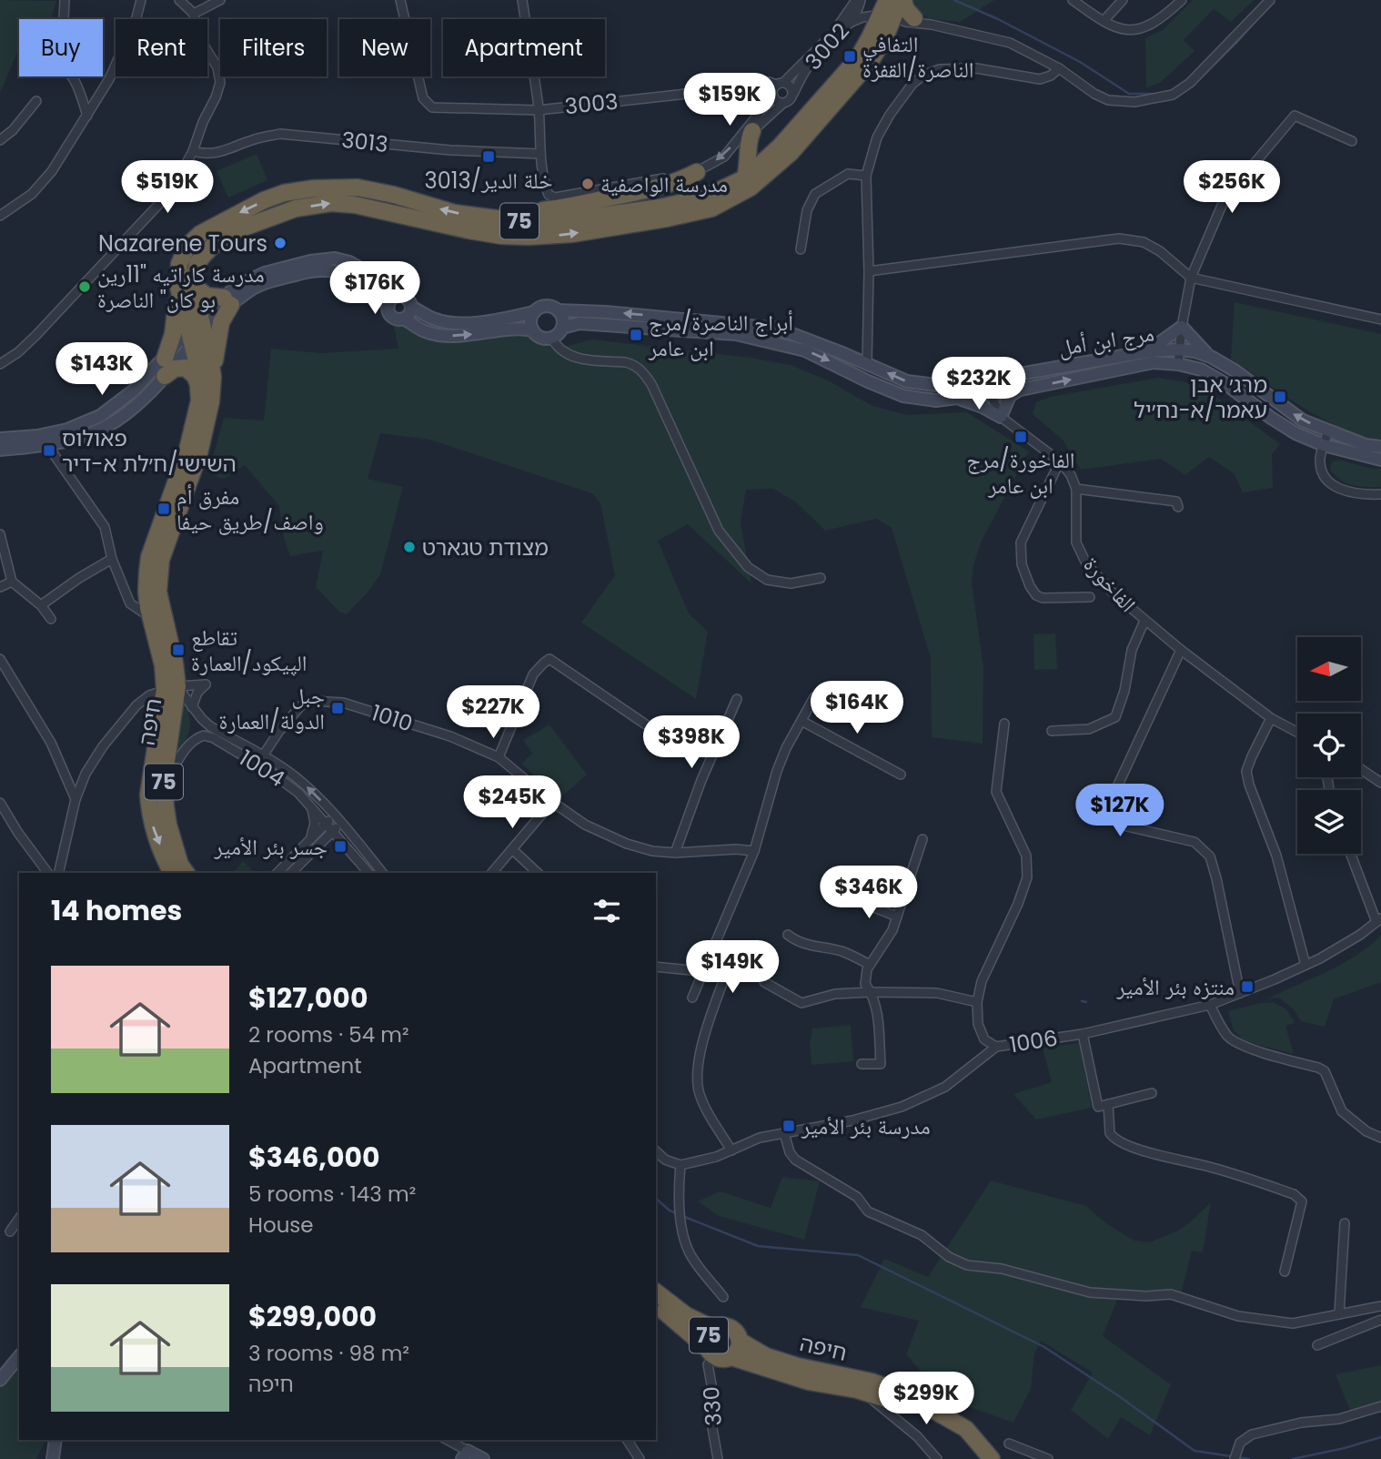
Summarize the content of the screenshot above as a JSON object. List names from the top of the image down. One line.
{"streets":{"highway":["75","חיפה"],"street":["3002","3003","3013","مرج ابن أمل","الفاخورة","1010","1004","1006","330"]},"crossings":[["3002","3003"],["3002","3013"],["75","חיפה"],["75","1004"],["75","330"],["1010","1004"],["חיפה","1004"],["חיפה","330"]],"places":{"transit":["التفافي الناصرة/القفزة","خلة الدير/3013","أبراج الناصرة/مرج ابن عامر","מרג׳ אבן עאמר/א-נח׳יל","الفاخورة/مرج ابن عامر","פאולוס השישי/ח׳לת א-דיר","مفرق أم واصف/طريق حيفا","تقاطع الپيكود/العمارة","جبل الدولة/العمارة","جسر بئر الأمير","منتزه بئر الأمير","مدرسة بئر الأمير"],"other":["مدرسة الواصفية","Nazarene Tours","مدرسة كاراتيه \"11رين بو كان\" الناصرة","מצודת טגארט"]},"north":"left","page":{"chip":["Buy","Rent","Filters","New","Apartment"],"price":["$159K","$519K","$256K","$176K","$143K","$232K","$164K","$227K","$398K","$245K","$127K","$346K","$149K","$299K"],"heading":"14 homes","list":[{"name":"$127,000","note":"2 rooms · 54 m² · Apartment"},{"name":"$346,000","note":"5 rooms · 143 m² · House"},{"name":"$299,000","note":"3 rooms · 98 m² · חיפה"}]}}
